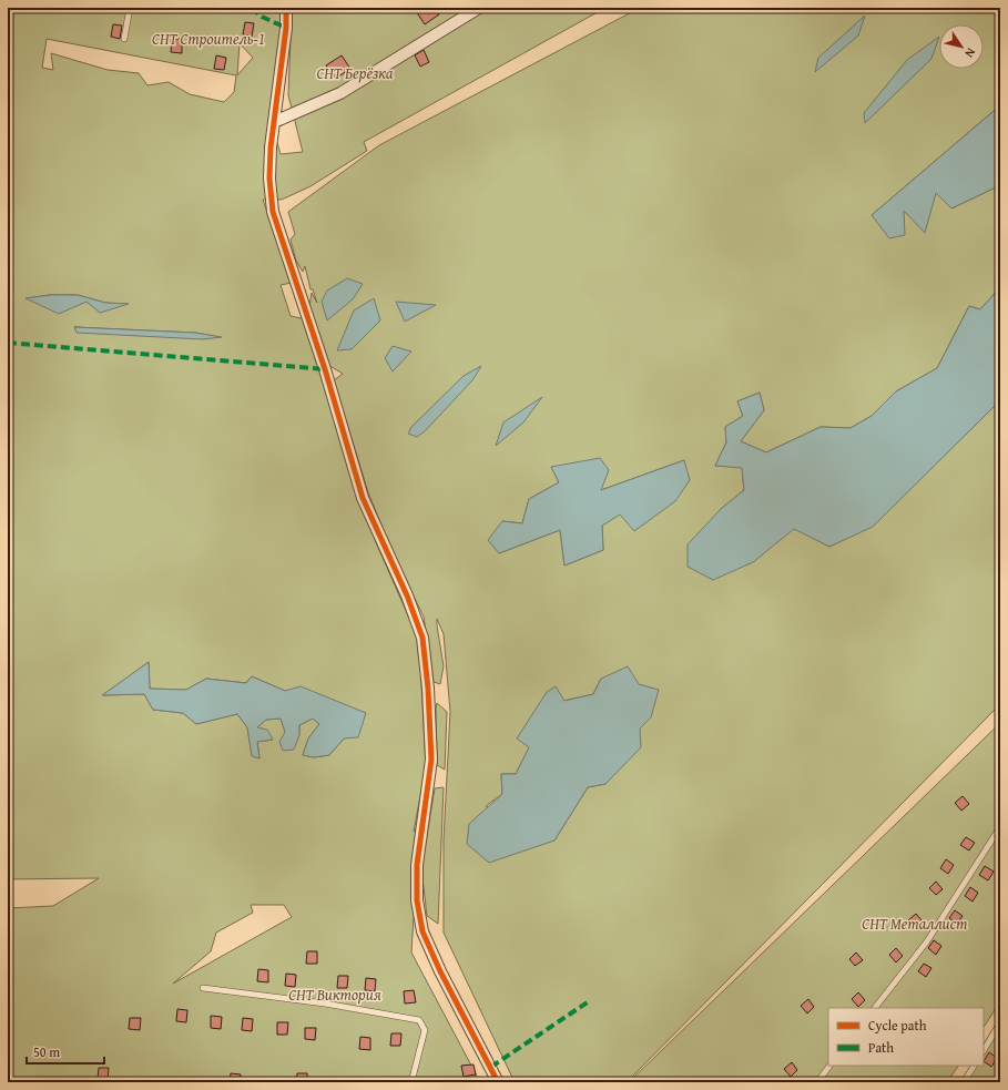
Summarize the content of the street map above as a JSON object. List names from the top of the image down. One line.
{"parks":["СНТ Строитель-1","СНТ Берёзка","СНТ Металлист","СНТ Виктория"],"legend":["Cycle path","Path"],"scale_bar":"50 m","north":"bottom right"}
